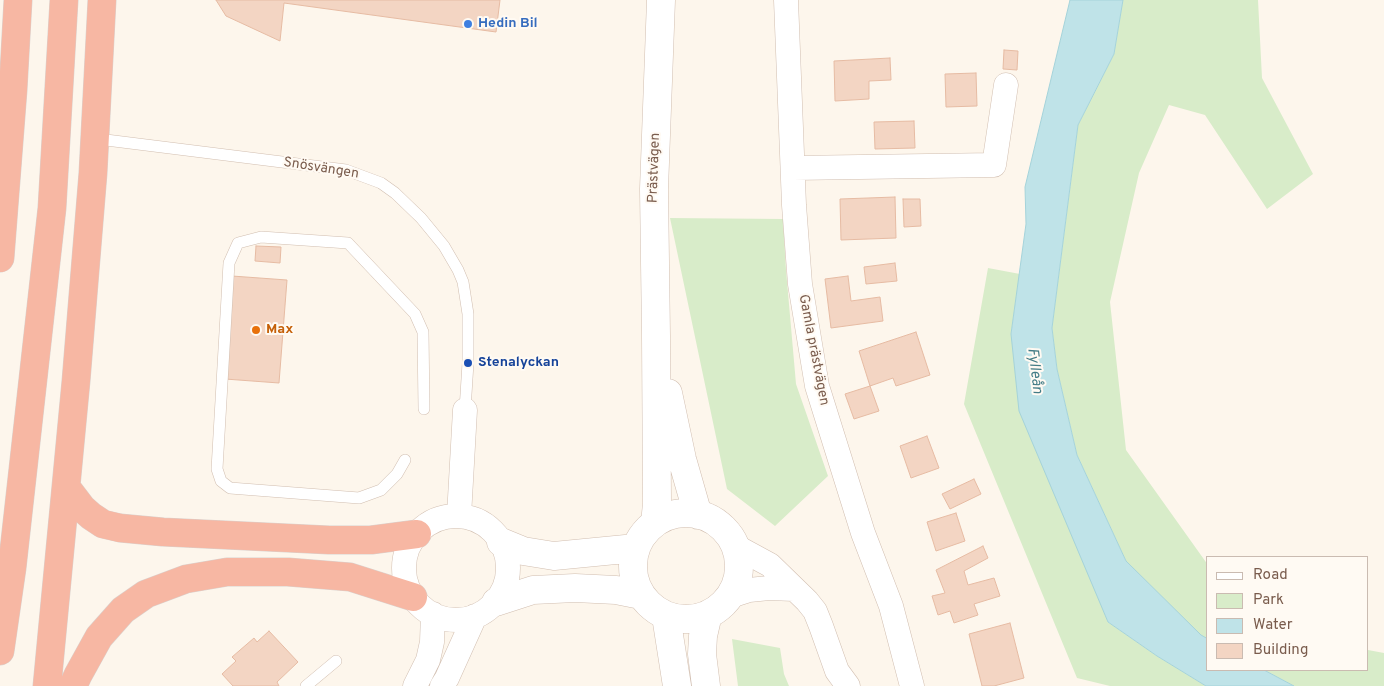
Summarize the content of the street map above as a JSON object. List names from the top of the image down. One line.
{"streets":{"street":["Prästvägen","Snösvängen","Gamla prästvägen"]},"water":["Fylleån"],"places":["Hedin Bil","Max","Stenalyckan"],"legend":["Road","Park","Water","Building"]}
